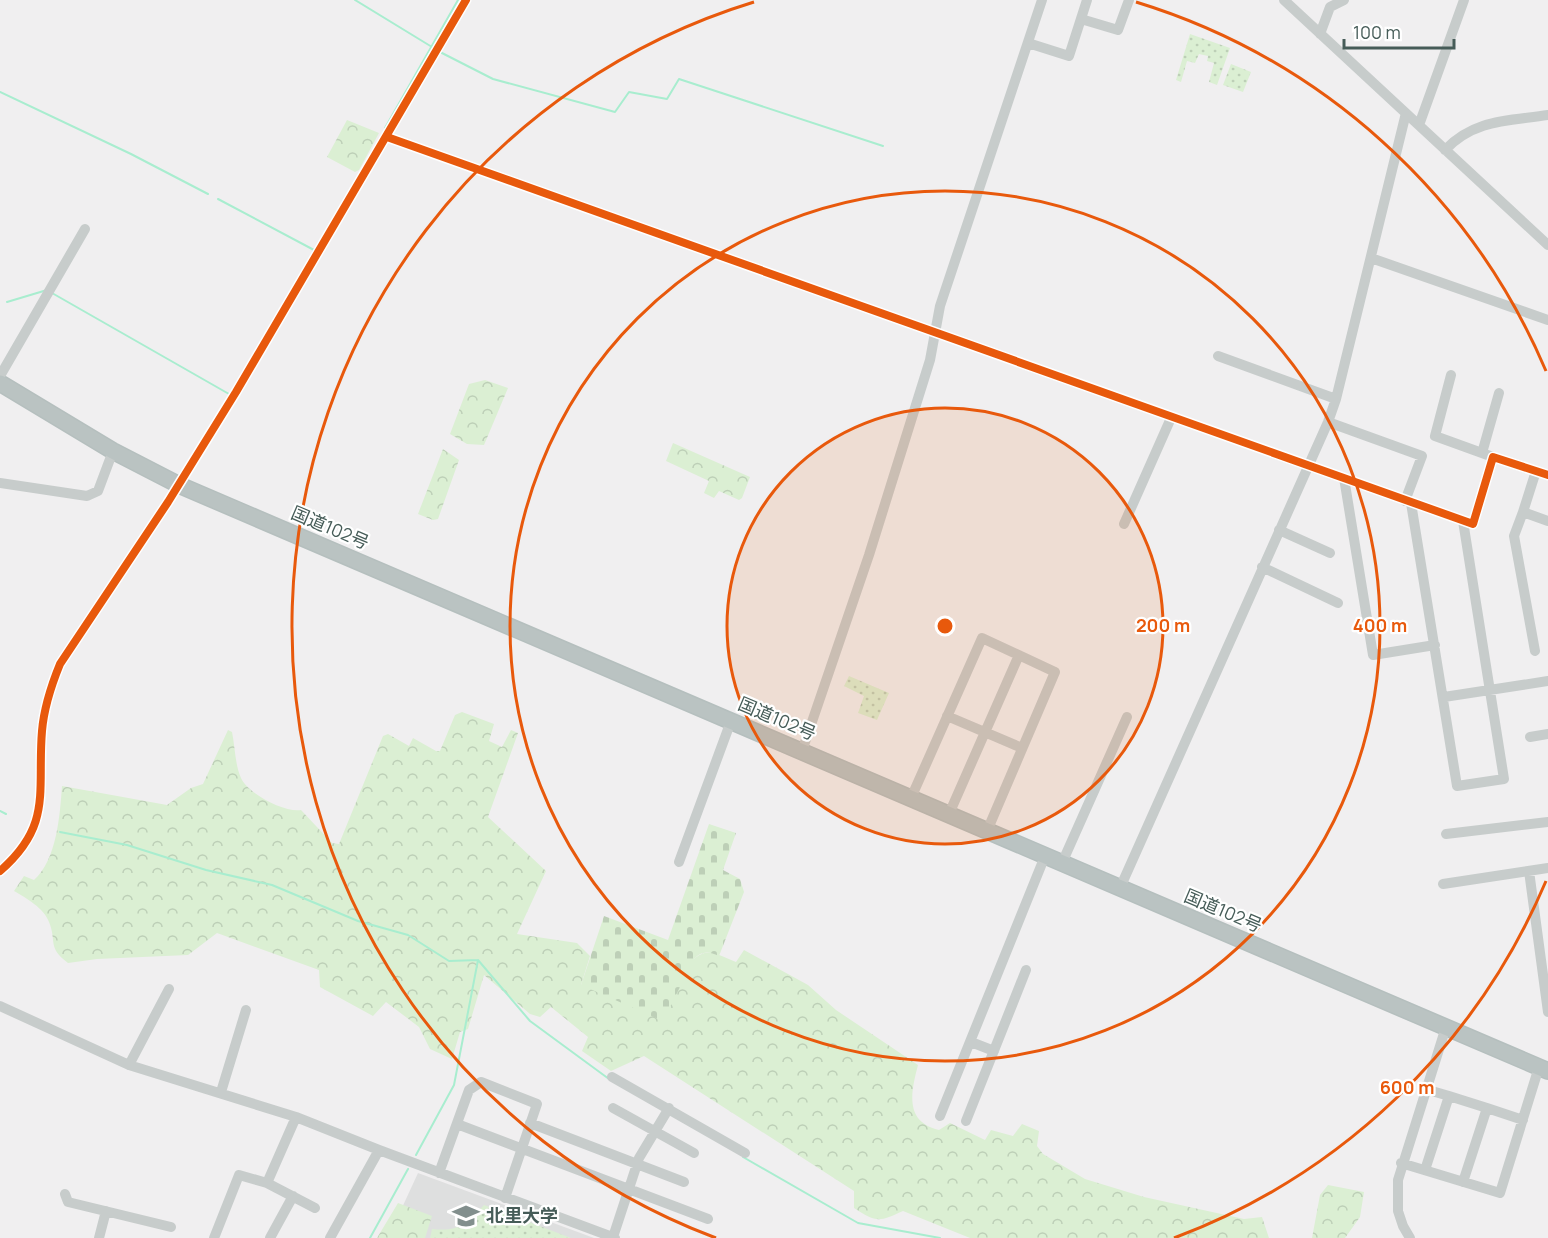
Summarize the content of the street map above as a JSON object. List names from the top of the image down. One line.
{"streets":{"highway":["国道102号"]},"places":{"school or university":["北里大学"]},"scale_bar":"100 m","rings":["200 m","400 m","600 m"]}
